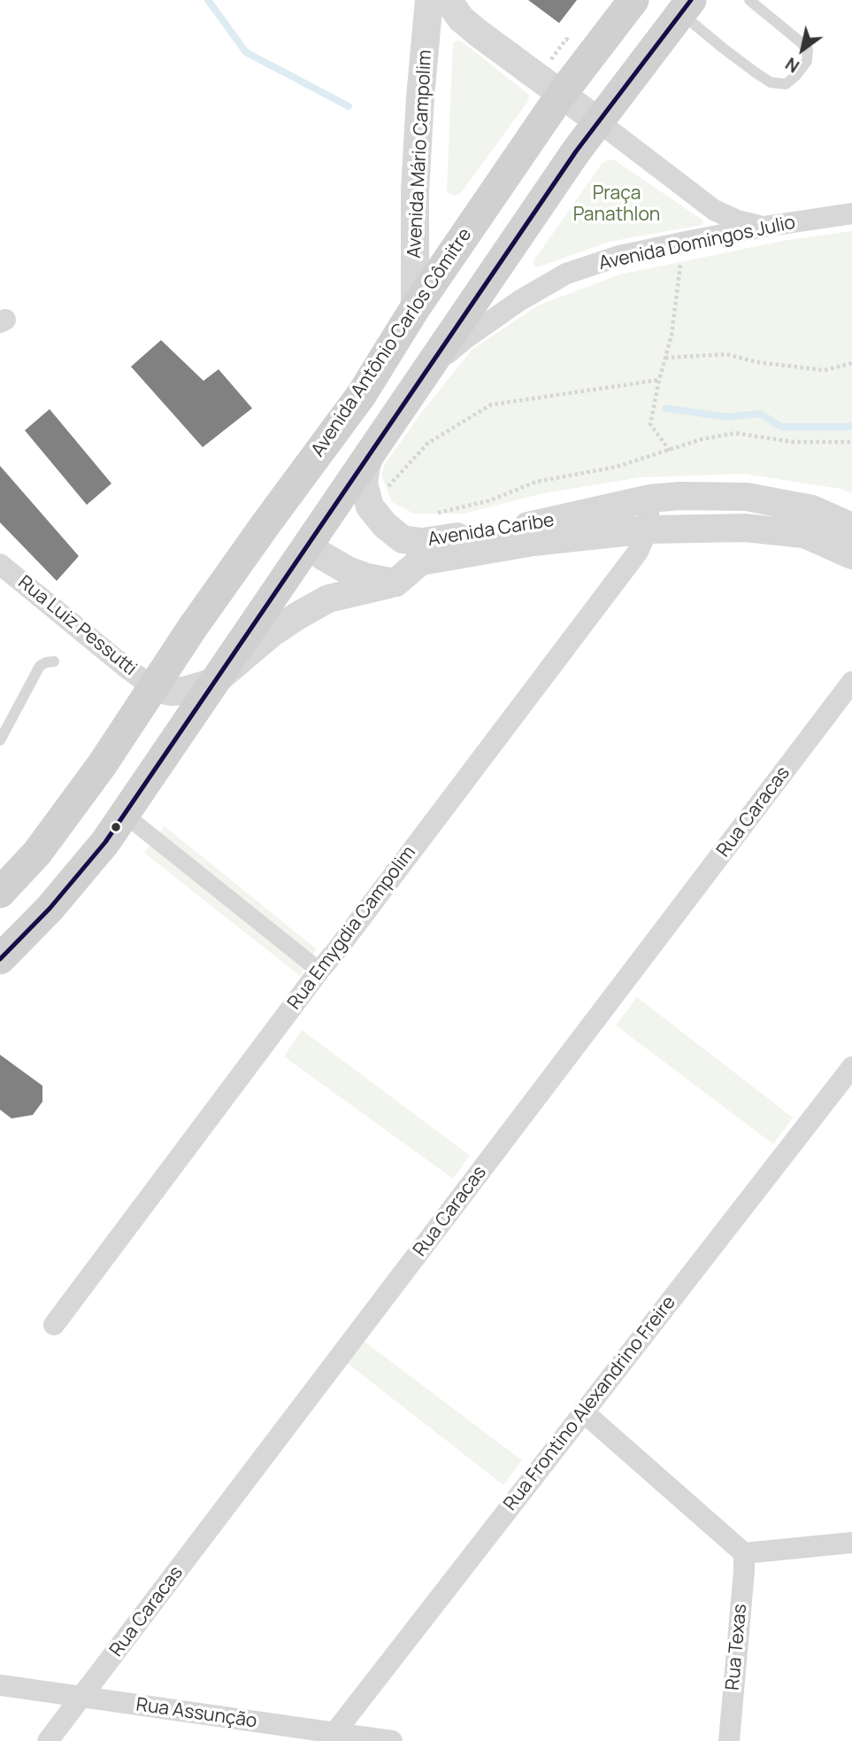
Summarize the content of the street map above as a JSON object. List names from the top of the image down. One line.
{"streets":{"main road":["Avenida Antônio Carlos Cômitre"],"street":["Avenida Mário Campolim","Avenida Domingos Julio","Avenida Caribe","Rua Luiz Pessutti","Rua Caracas","Rua Emygdia Campolim","Rua Frontino Alexandrino Freire","Rua Texas","Rua Assunção"]},"crossings":[["Avenida Mário Campolim","Avenida Antônio Carlos Cômitre"],["Avenida Antônio Carlos Cômitre","Rua Luiz Pessutti"],["Avenida Caribe","Rua Emygdia Campolim"],["Rua Caracas","Rua Assunção"],["Rua Frontino Alexandrino Freire","Rua Assunção"]],"parks":["Praça Panathlon"],"north":"bottom left"}
